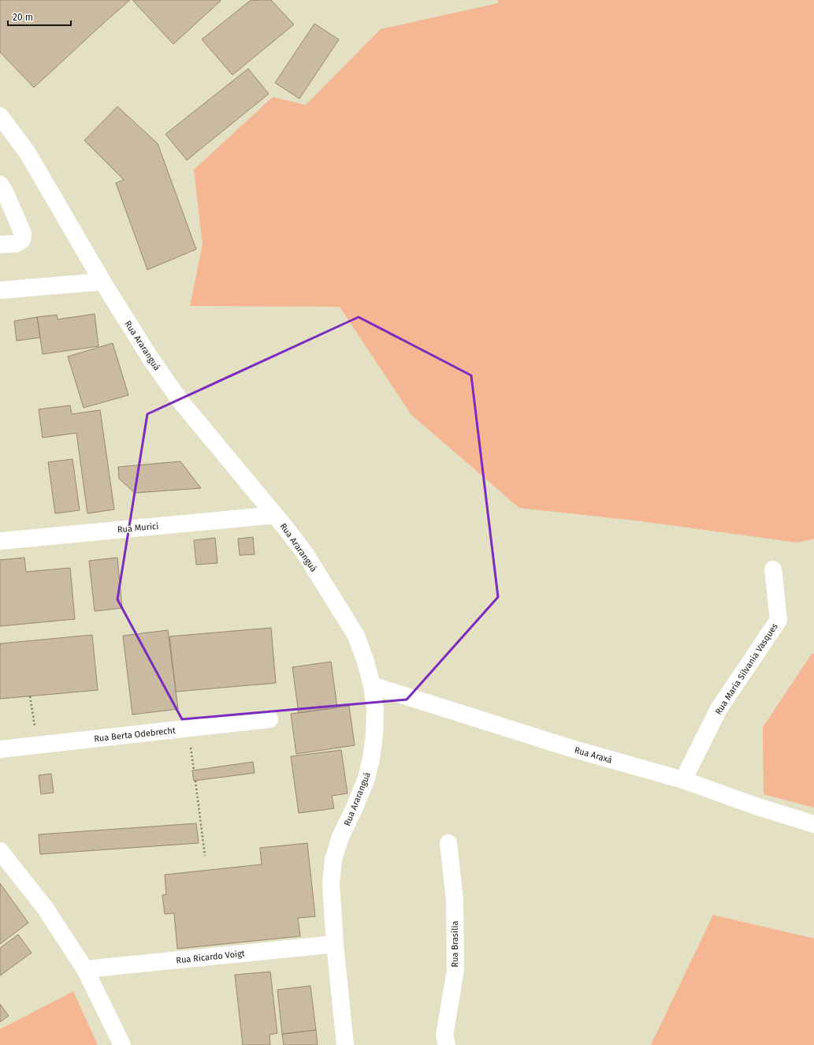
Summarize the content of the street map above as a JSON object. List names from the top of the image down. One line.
{"streets":{"street":["Rua Araranguá","Rua Murici","Rua Maria Silvania Vasques","Rua Berta Odebrecht","Rua Araxá","Rua Brasília","Rua Ricardo Voigt"]},"crossings":[["Rua Araranguá","Rua Murici"],["Rua Araranguá","Rua Araxá"],["Rua Araranguá","Rua Ricardo Voigt"],["Rua Maria Silvania Vasques","Rua Araxá"]],"scale_bar":"20 m"}
